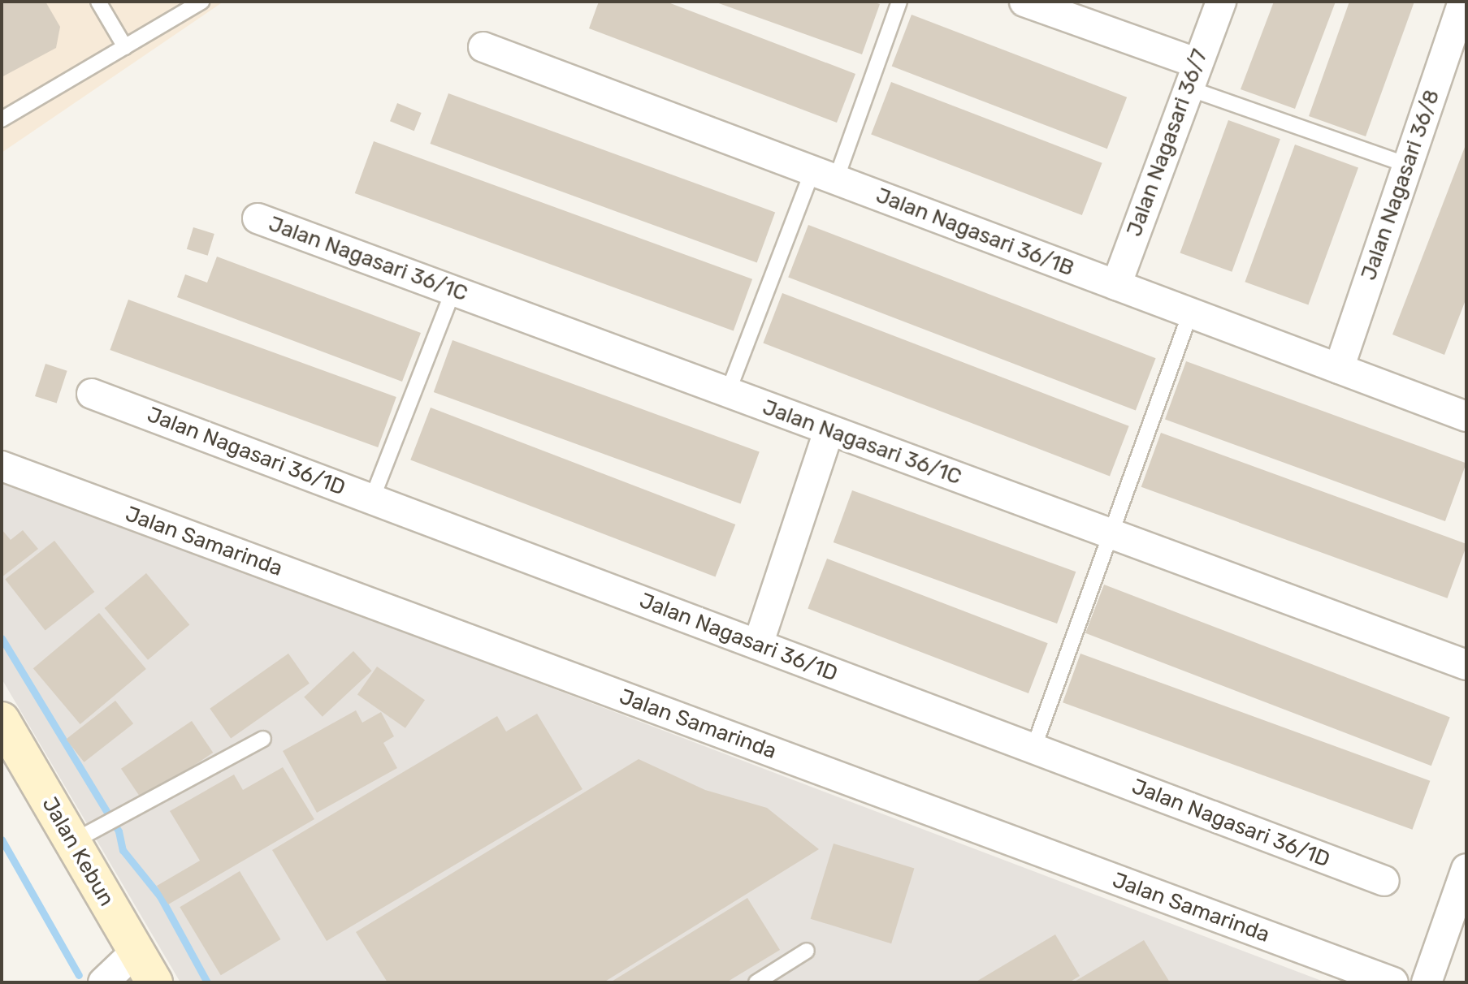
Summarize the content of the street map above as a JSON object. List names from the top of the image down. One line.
{"streets":{"main road":["Jalan Kebun"],"street":["Jalan Nagasari 36/7","Jalan Nagasari 36/8","Jalan Nagasari 36/1B","Jalan Nagasari 36/1C","Jalan Nagasari 36/1D","Jalan Samarinda"]},"crossings":[["Jalan Nagasari 36/7","Jalan Nagasari 36/1B"],["Jalan Nagasari 36/8","Jalan Nagasari 36/1B"]]}
